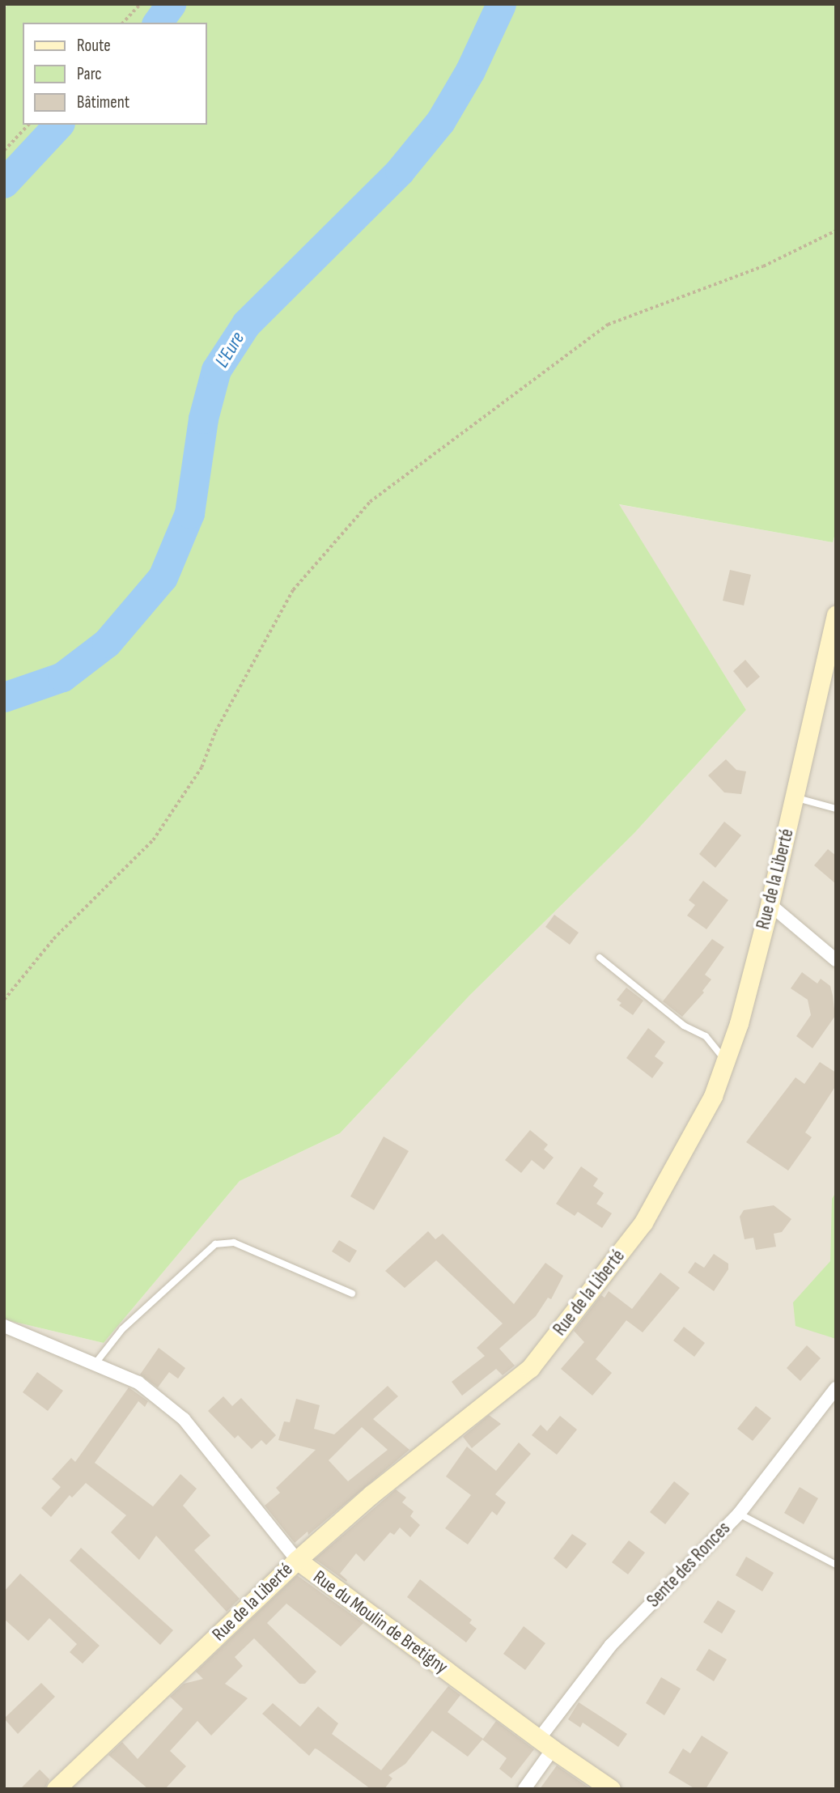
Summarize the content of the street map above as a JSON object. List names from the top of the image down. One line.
{"streets":{"street":["Rue de la Liberté","Sente des Ronces","Rue du Moulin de Bretigny"]},"crossings":[["Rue de la Liberté","Rue du Moulin de Bretigny"],["Sente des Ronces","Rue du Moulin de Bretigny"]],"water":["L'Eure"],"legend":["Route","Parc","Bâtiment"]}
